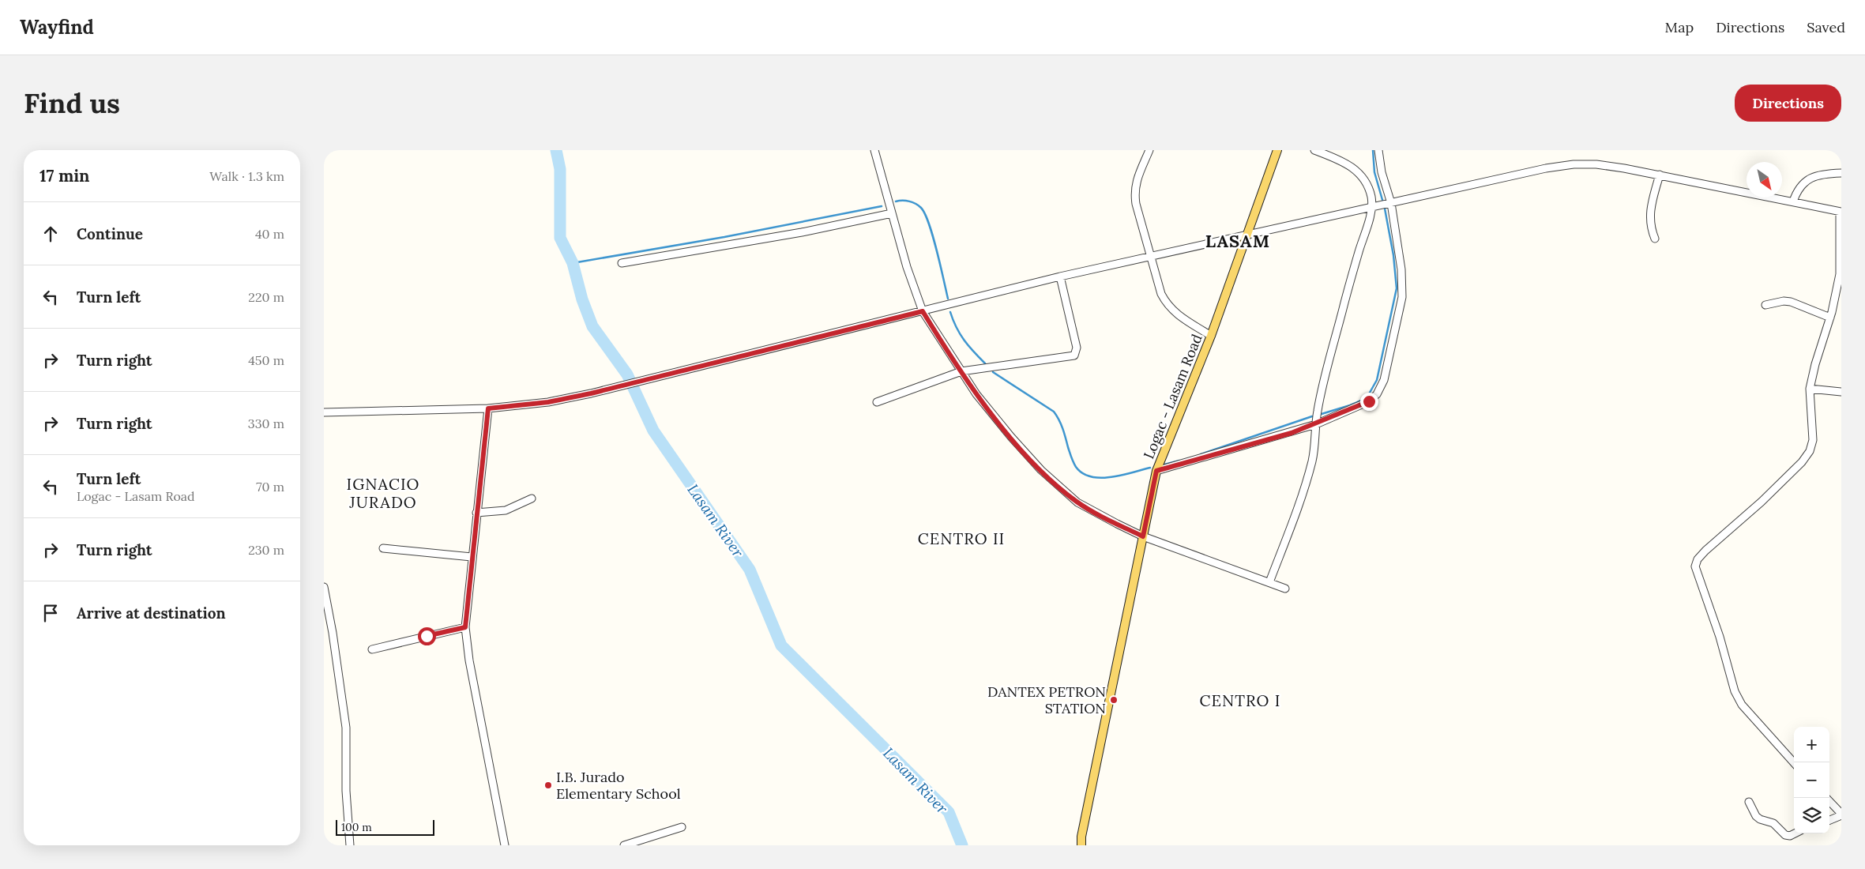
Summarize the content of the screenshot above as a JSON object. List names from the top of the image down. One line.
{"streets":{"main road":["Logac - Lasam Road"]},"districts":["LASAM","IGNACIO JURADO","CENTRO II","CENTRO I"],"water":["Lasam River"],"places":["DANTEX PETRON STATION","I.B. Jurado Elementary School"],"scale_bar":"100 m","north":"bottom right","page":{"header":"Wayfind","nav":["Map","Directions","Saved"],"buttons":"Directions","title":"Find us","heading":["17 min","Walk · 1.3 km"],"list":[["Continue","40 m"],["Turn left","220 m"],["Turn right","450 m"],["Turn right","330 m"],["Turn left","Logac - Lasam Road","70 m"],["Turn right","230 m"],"Arrive at destination"],"map_buttons":["+","−"],"scale":"100 m"}}
